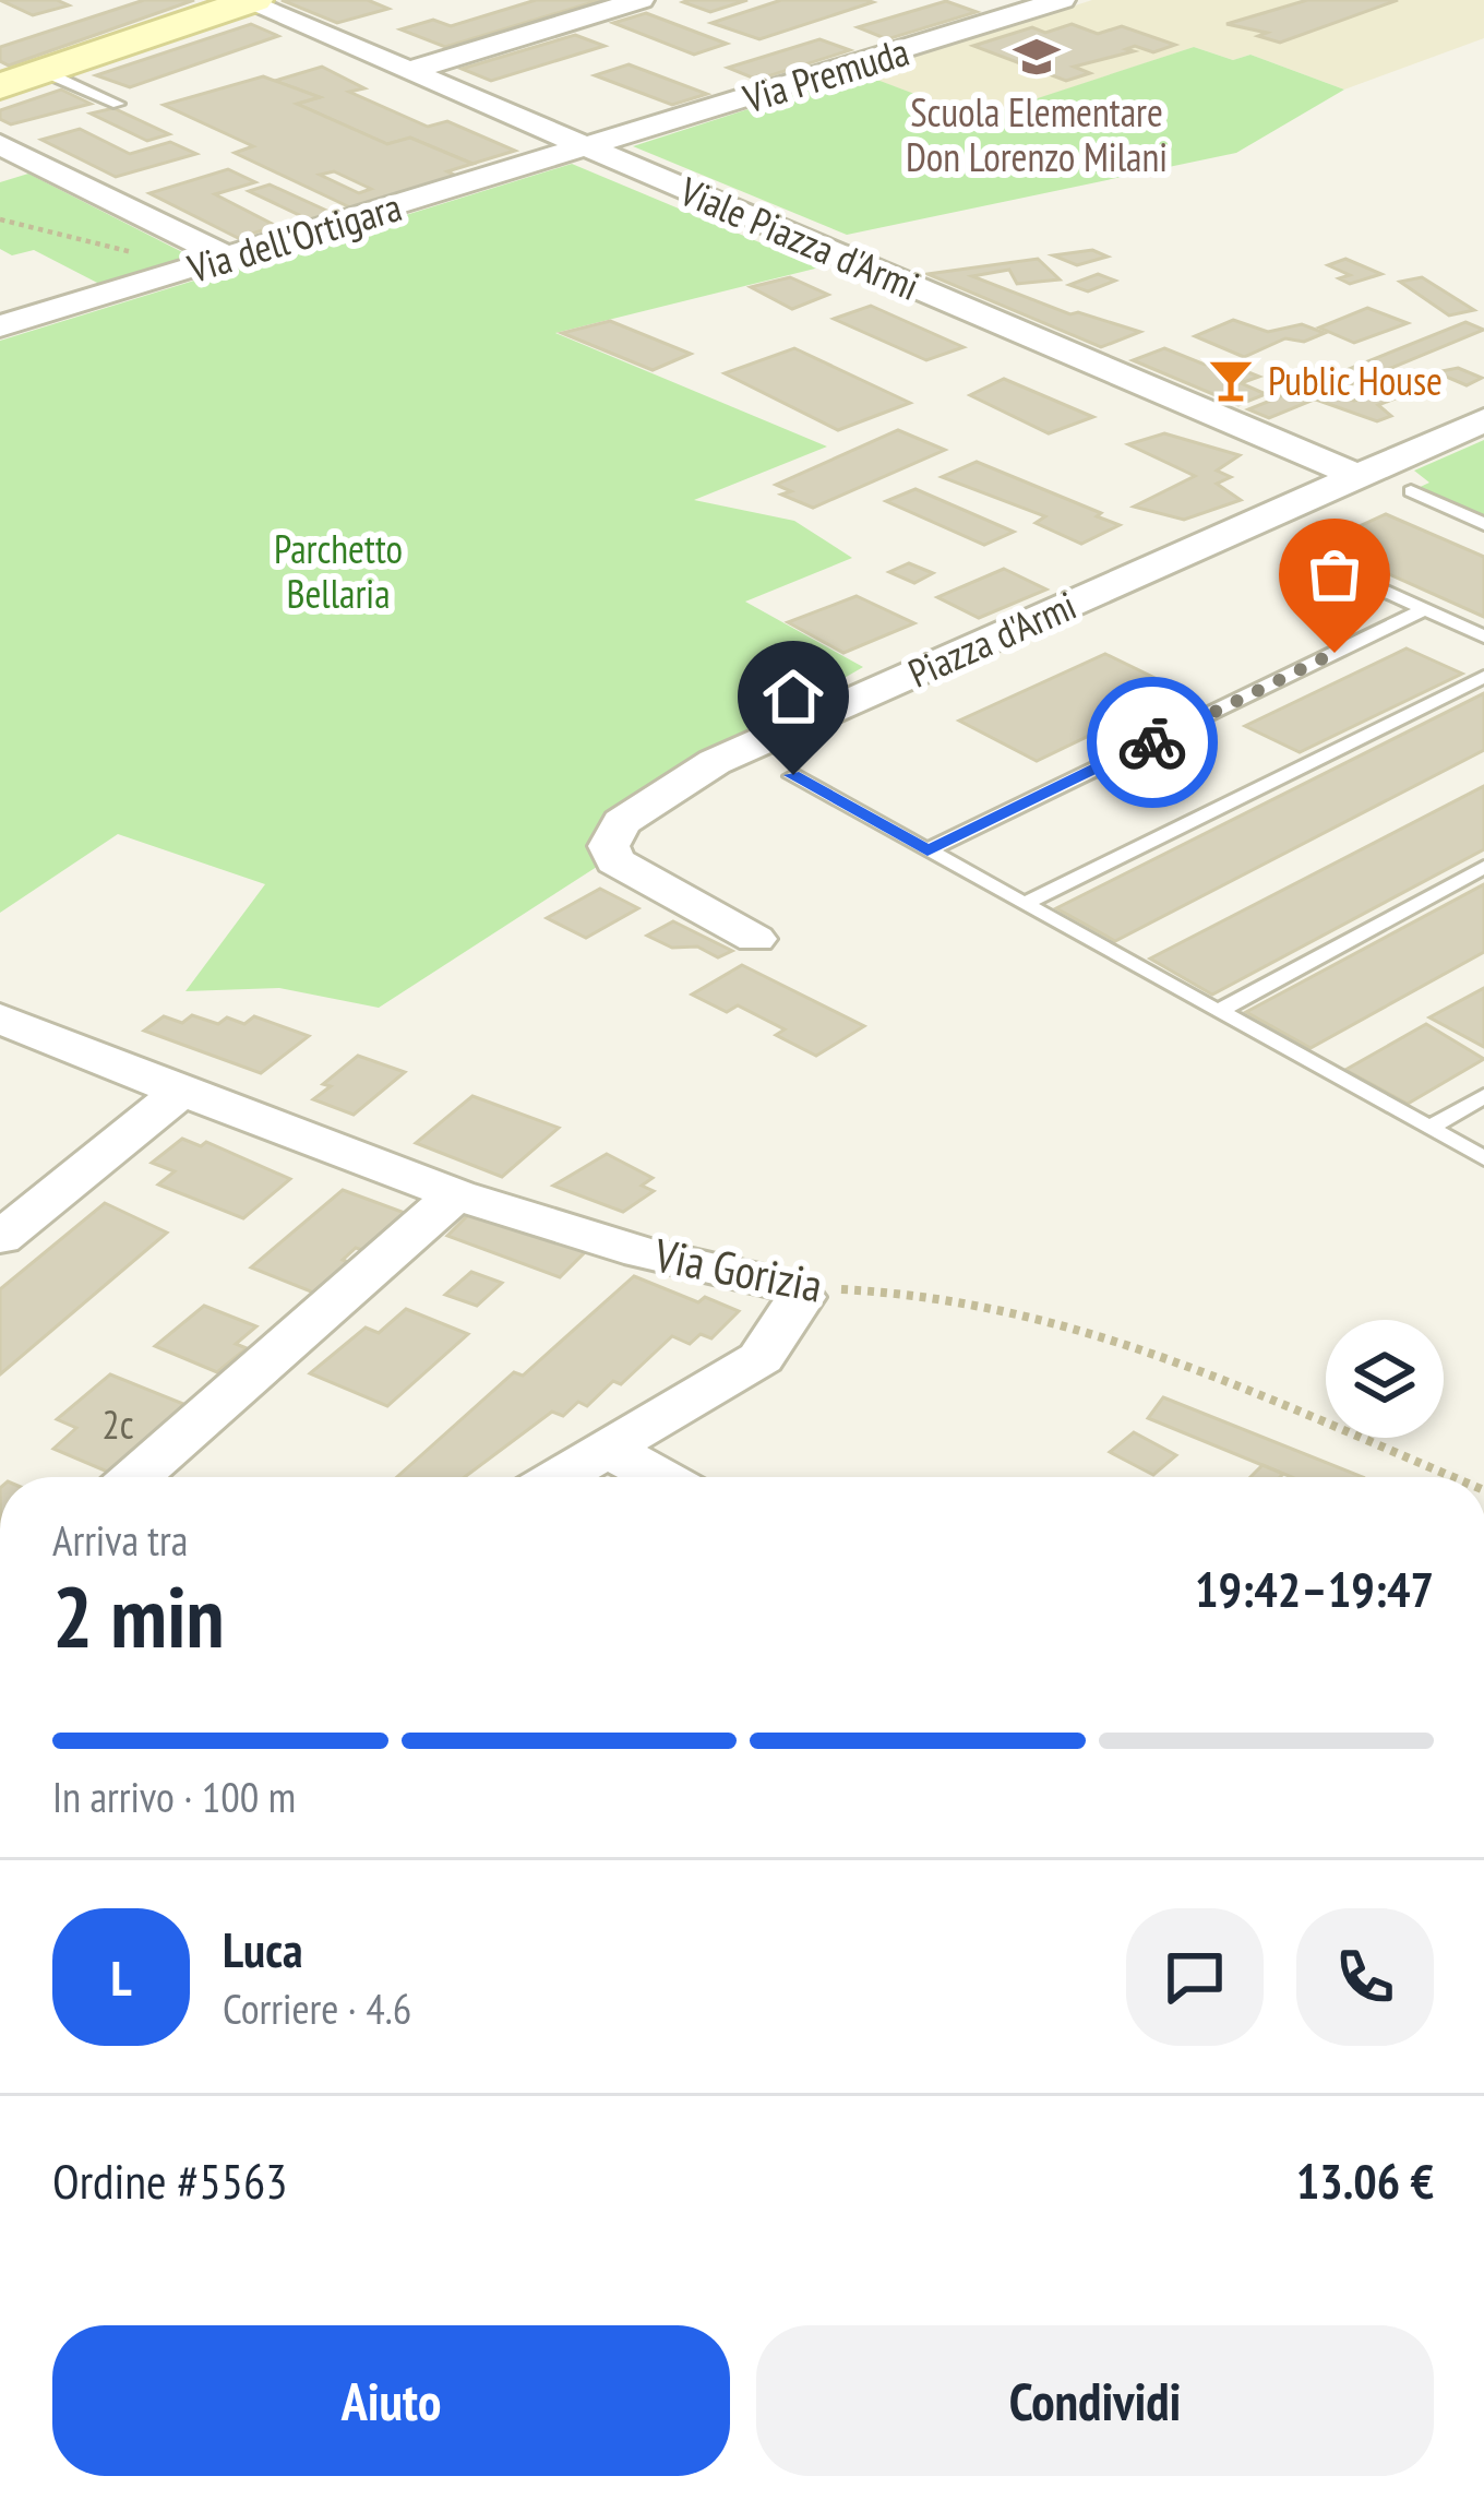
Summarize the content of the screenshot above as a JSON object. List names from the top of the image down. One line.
{"streets":{"street":["Via Premuda","Via dell'Ortigara","Viale Piazza d'Armi","Piazza d'Armi","Via Gorizia"]},"crossings":[["Via Premuda","Via dell'Ortigara"],["Via Premuda","Viale Piazza d'Armi"],["Via dell'Ortigara","Viale Piazza d'Armi"],["Viale Piazza d'Armi","Piazza d'Armi"]],"parks":["Parchetto Bellaria"],"places":{"school or university":["Scuola Elementare Don Lorenzo Milani"],"bar":["Public House"]},"house_numbers":["2c"],"page":{"heading":["2 min","Arriva tra","19:42–19:47"],"panel":["Luca","Corriere · 4.6","Ordine #5563","13.06 €"],"bar":"In arrivo · 100 m","round":"L","buttons":["Aiuto","Condividi"]}}
